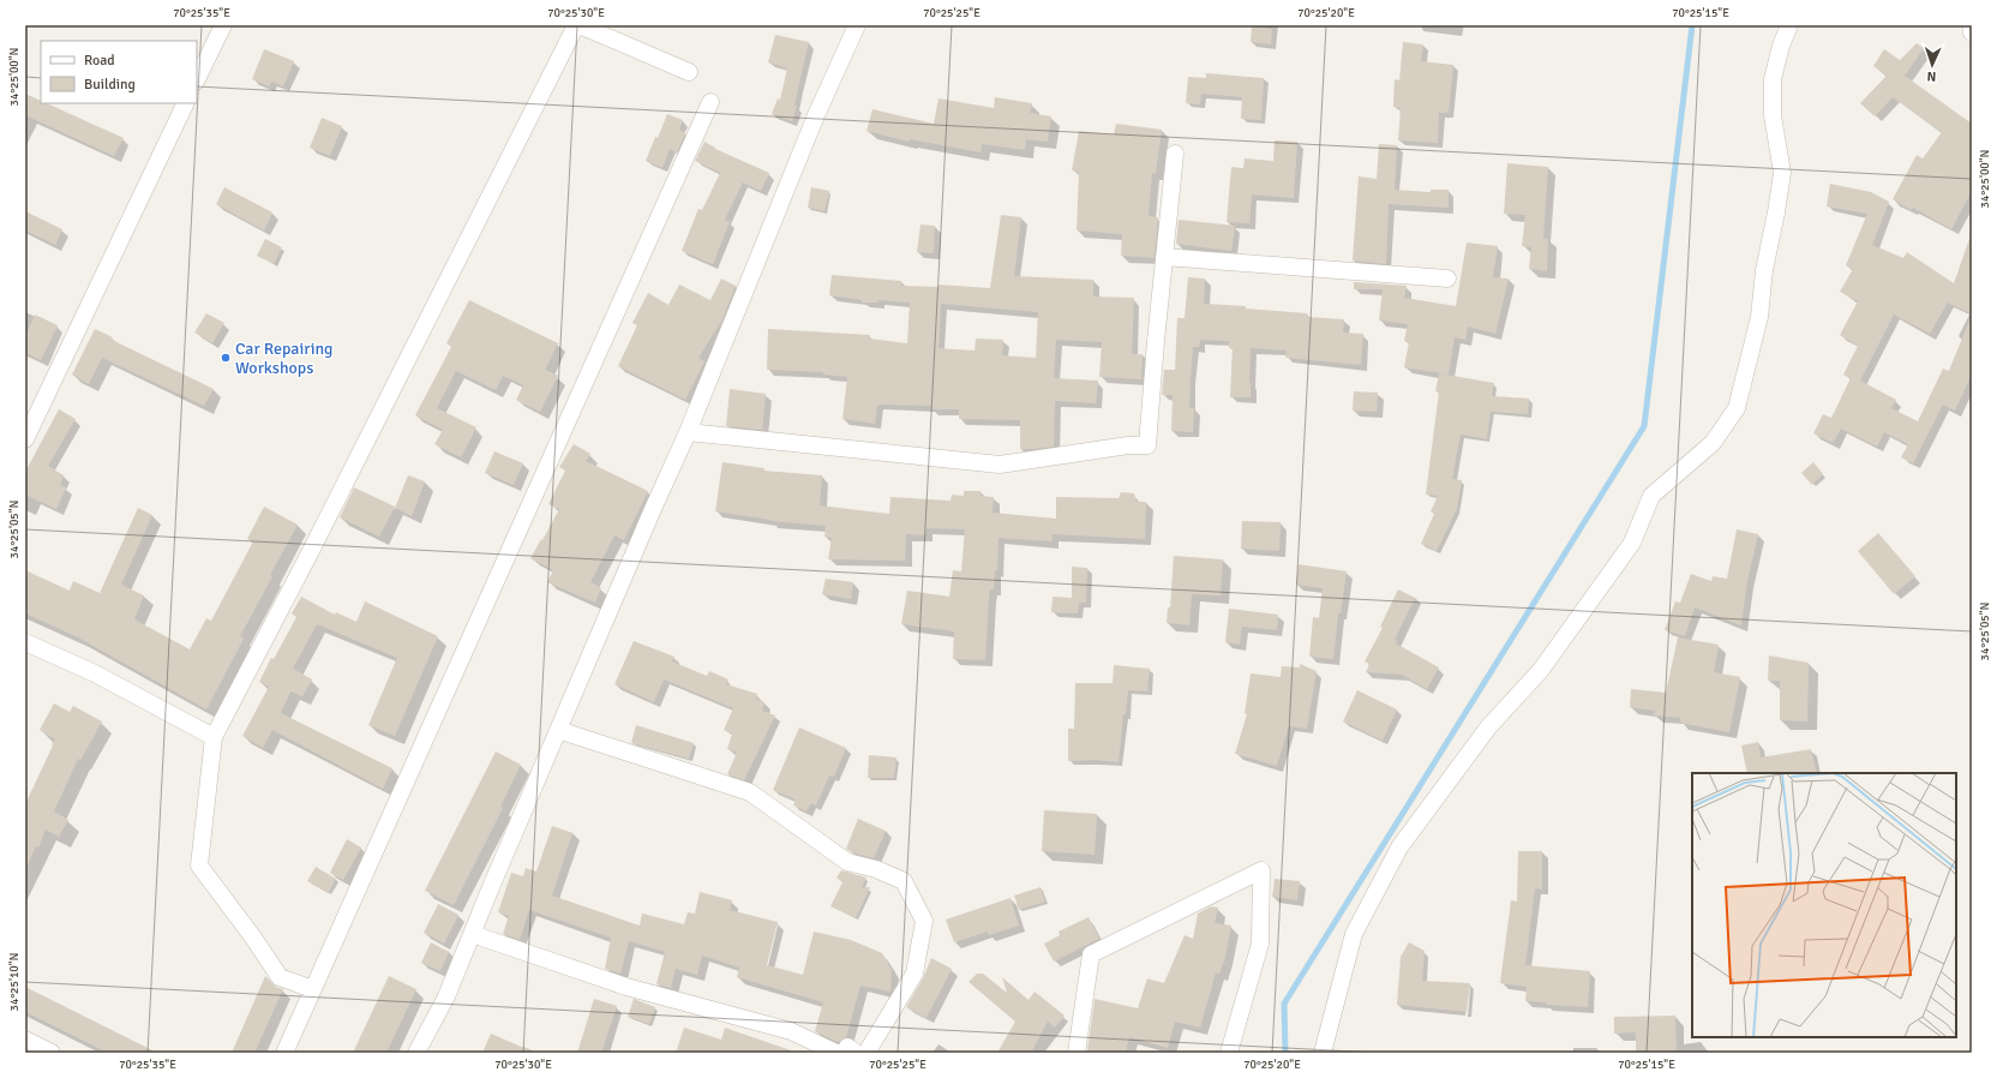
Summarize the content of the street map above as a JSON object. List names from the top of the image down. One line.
{"places":["Car Repairing Workshops"],"legend":["Road","Building"],"north":"bottom","coordinates":["70°25'35\"E","70°25'30\"E","70°25'25\"E","70°25'20\"E","70°25'15\"E","34°25'00\"N","34°25'05\"N","34°25'10\"N"]}
